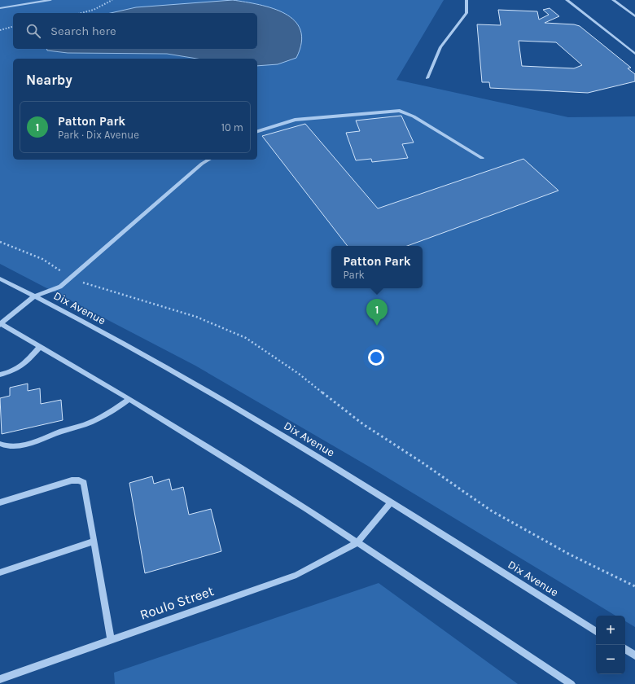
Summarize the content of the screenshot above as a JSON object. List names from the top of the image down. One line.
{"streets":{"street":["Dix Avenue","Roulo Street"]},"page":{"search":"Search here","heading":"Nearby","list":[{"mark":"1","name":"Patton Park","note":"Park · Dix Avenue","value":"10 m"}],"popup":["Patton Park","Park"],"pins":"1","map_buttons":["+","−"]}}
